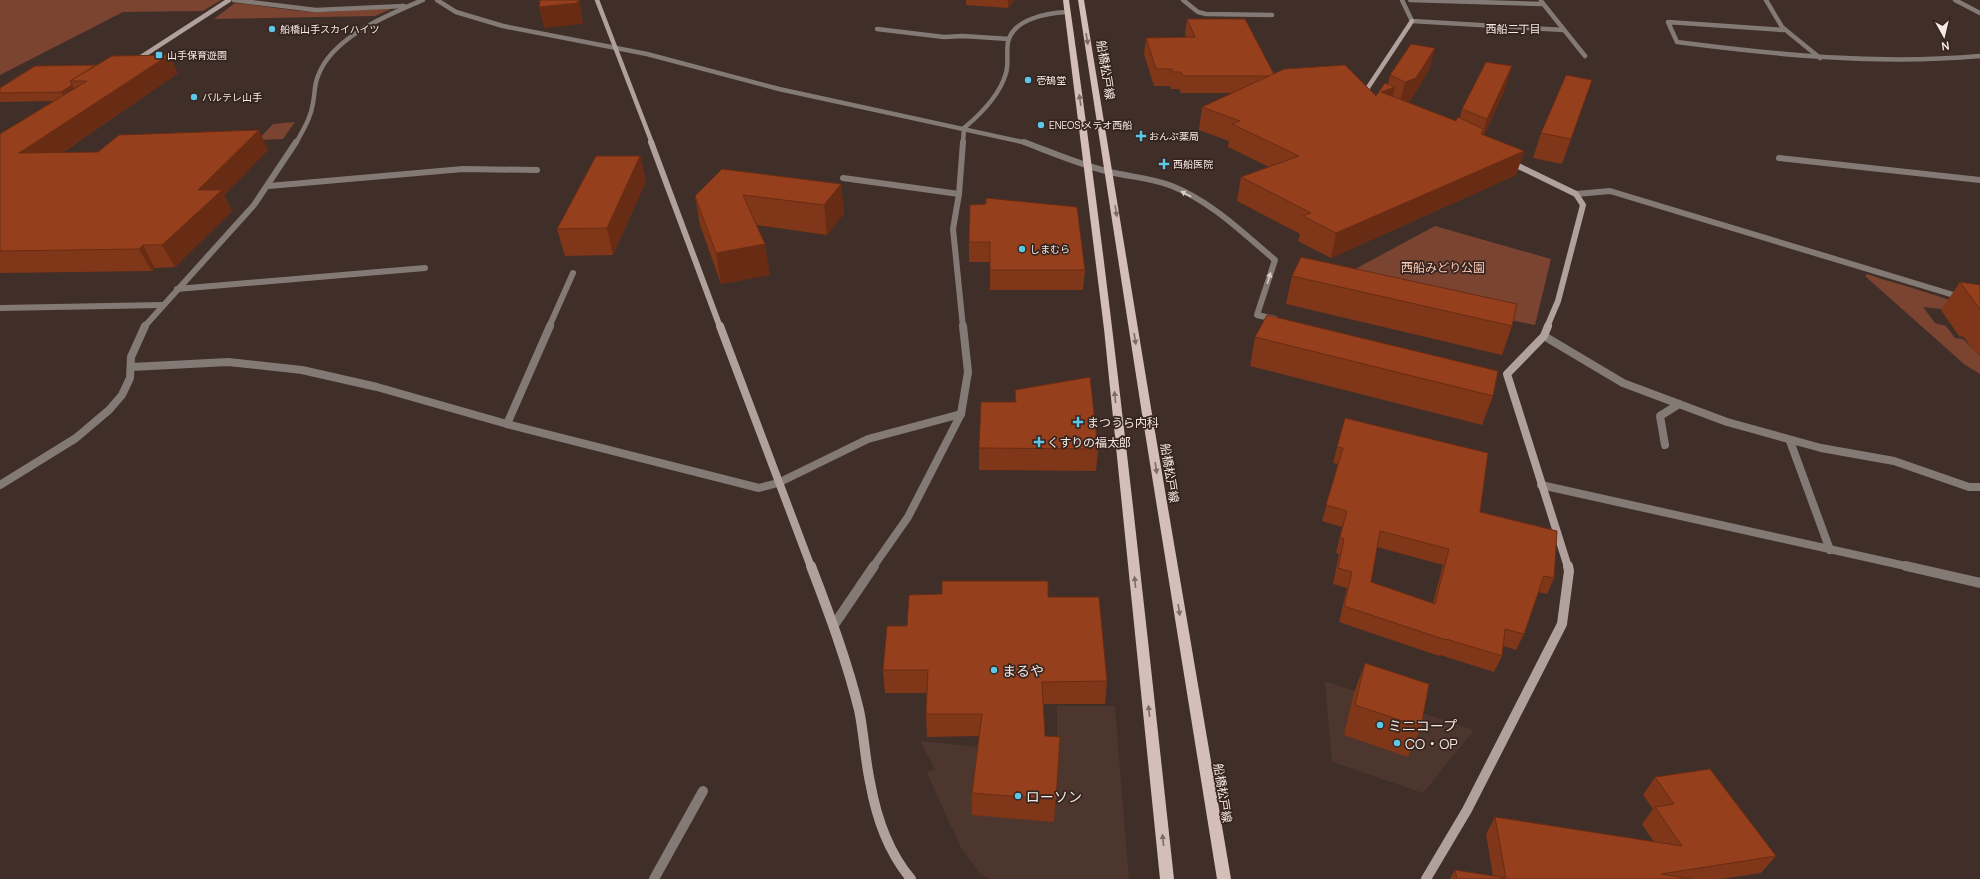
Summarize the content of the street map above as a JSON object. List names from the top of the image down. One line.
{"streets":{"main road":["船橋松戸線"]},"districts":["西船二丁目"],"parks":["西船みどり公園"],"places":{"other":["船橋山手スカイハイツ","壱鵠堂","パルテレ山手","ENEOS メテオ西船","しまむら","まるや","ミニコープ","CO・OP","ローソン"],"transit":["山手保育遊園"],"health":["おんぷ薬局","西船医院","まつうら内科","くすりの福太郎"]},"north":"bottom"}
